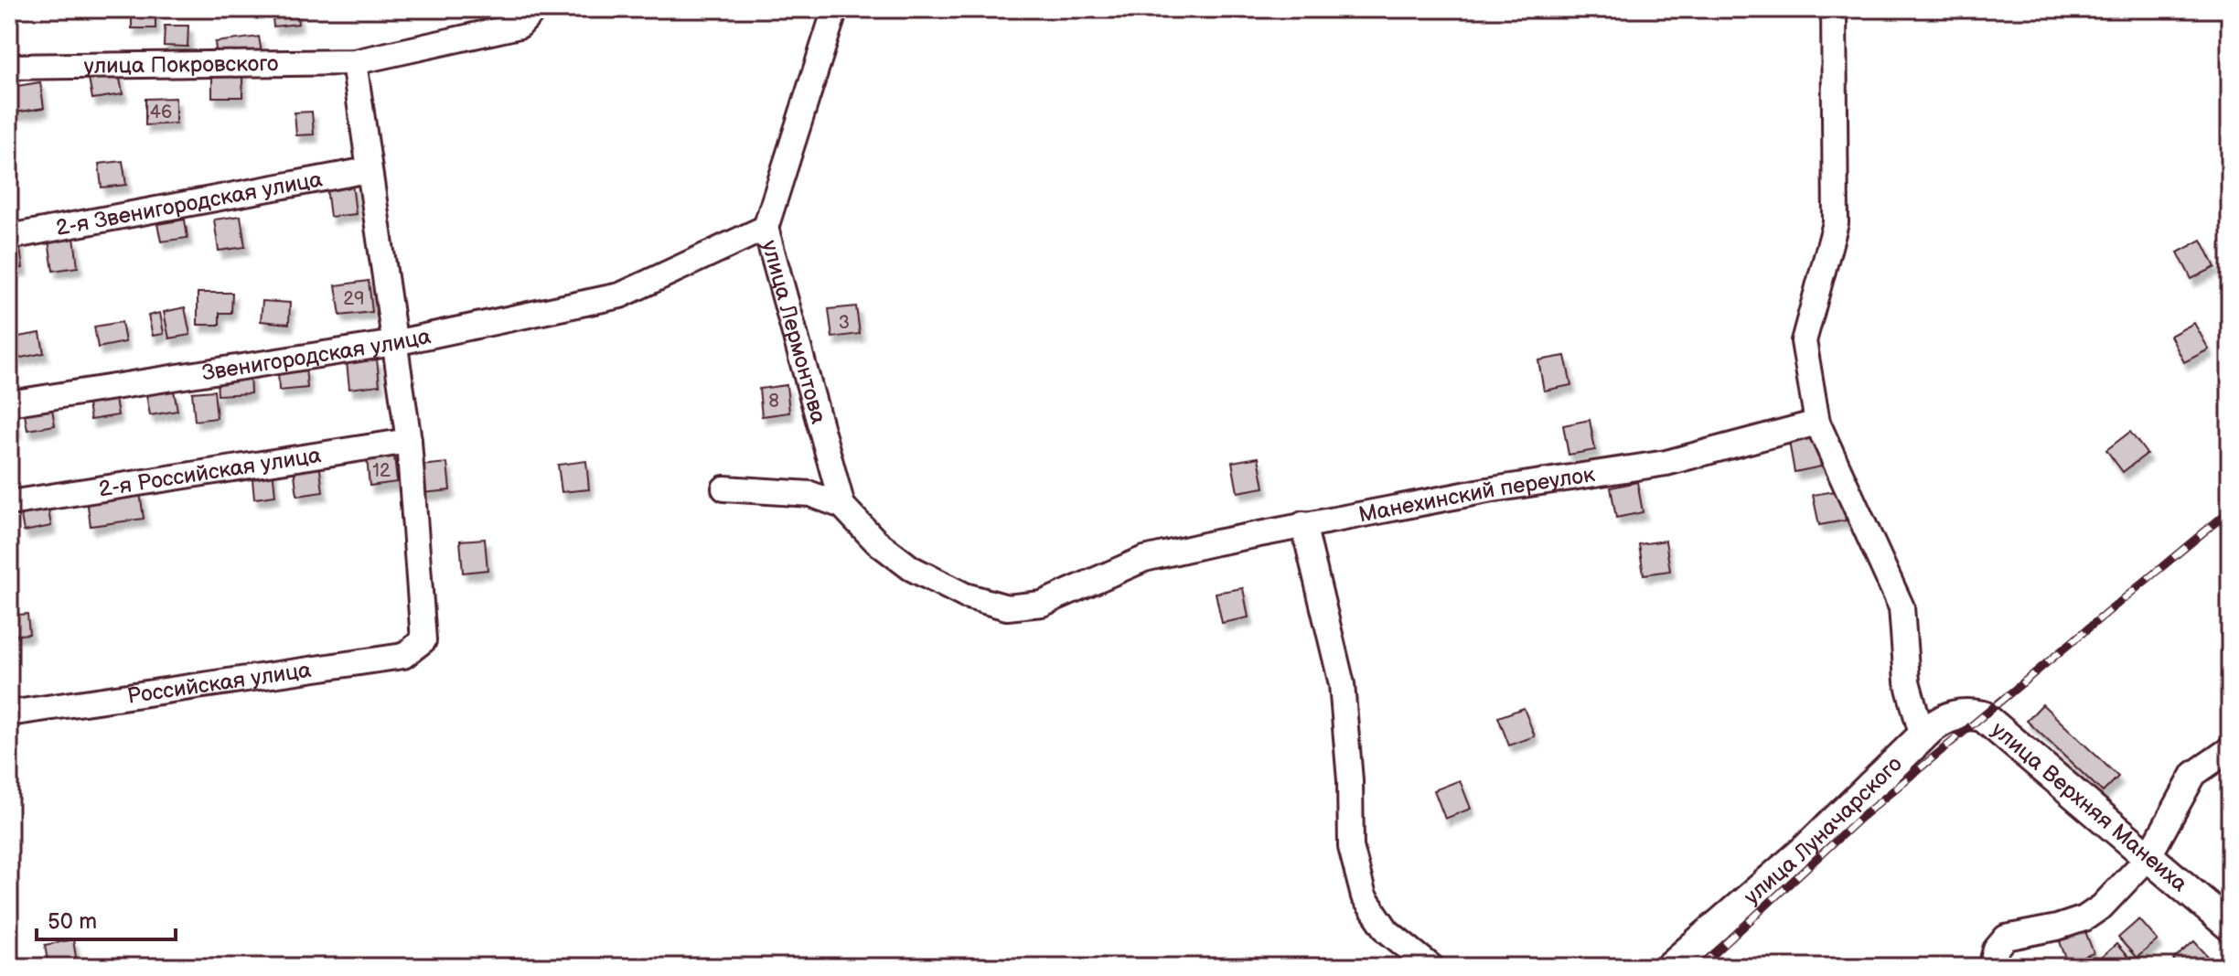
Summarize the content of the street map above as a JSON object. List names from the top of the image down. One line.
{"streets":{"main road":["улица Верхняя Манеиха","улица Луначарского"],"street":["улица Покровского","2-я Звенигородская улица","улица Лермонтова","Звенигородская улица","2-я Российская улица","Манехинский переулок","Российская улица"]},"crossings":[["улица Лермонтова","Звенигородская улица"],["улица Лермонтова","Манехинский переулок"],["2-я Российская улица","Российская улица"],["улица Верхняя Манеиха","улица Луначарского"]],"house_numbers":["46","29","3","8","12"],"scale_bar":"50 m"}
